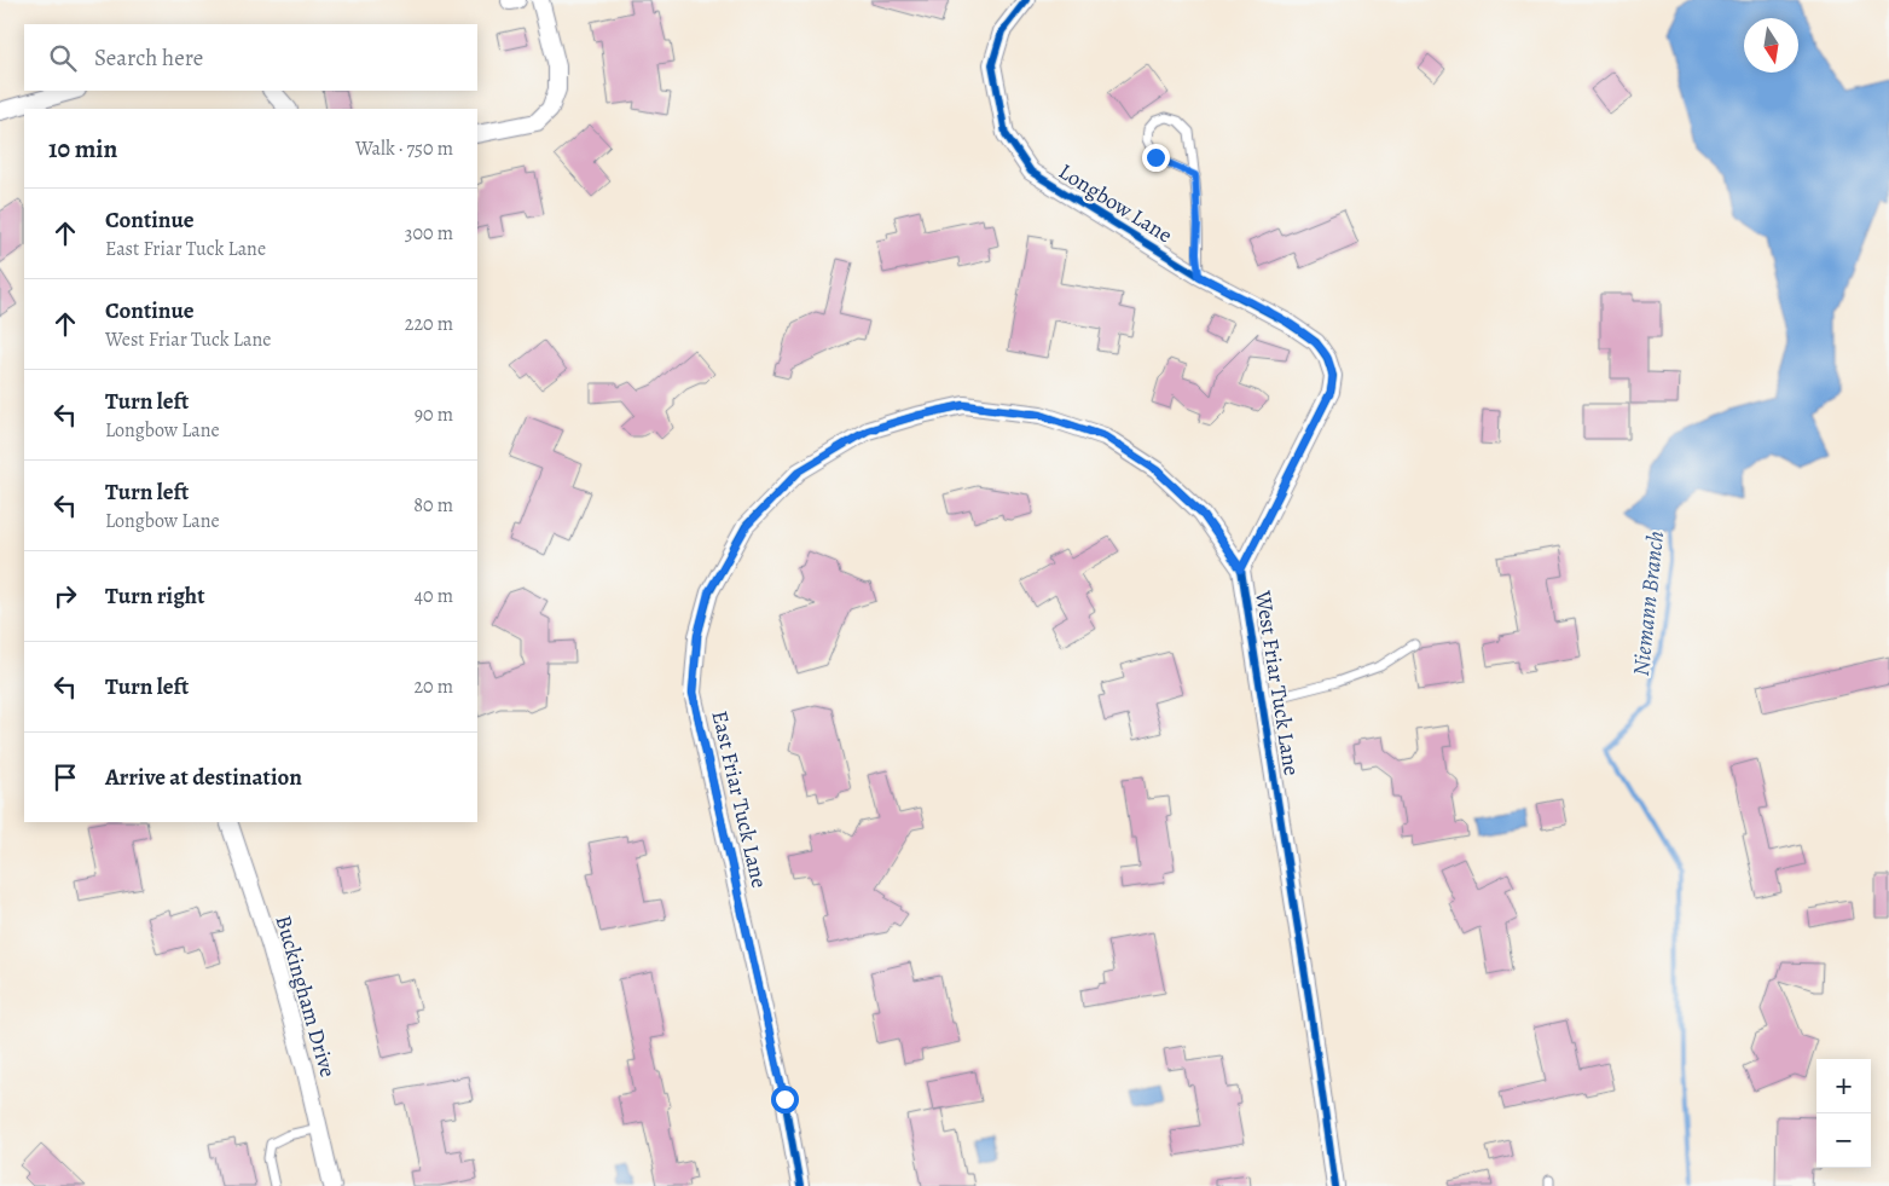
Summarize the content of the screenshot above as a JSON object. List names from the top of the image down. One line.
{"streets":{"street":["Longbow Lane","West Friar Tuck Lane","East Friar Tuck Lane","Buckingham Drive"]},"crossings":[["Longbow Lane","West Friar Tuck Lane"],["West Friar Tuck Lane","East Friar Tuck Lane"]],"water":["Niemann Branch"],"north":"bottom","page":{"search":"Search here","heading":["10 min","Walk · 750 m"],"list":[["Continue","East Friar Tuck Lane","300 m"],["Continue","West Friar Tuck Lane","220 m"],["Turn left","Longbow Lane","90 m"],["Turn left","Longbow Lane","80 m"],["Turn right","40 m"],["Turn left","20 m"],"Arrive at destination"],"map_buttons":["+","−"]}}
